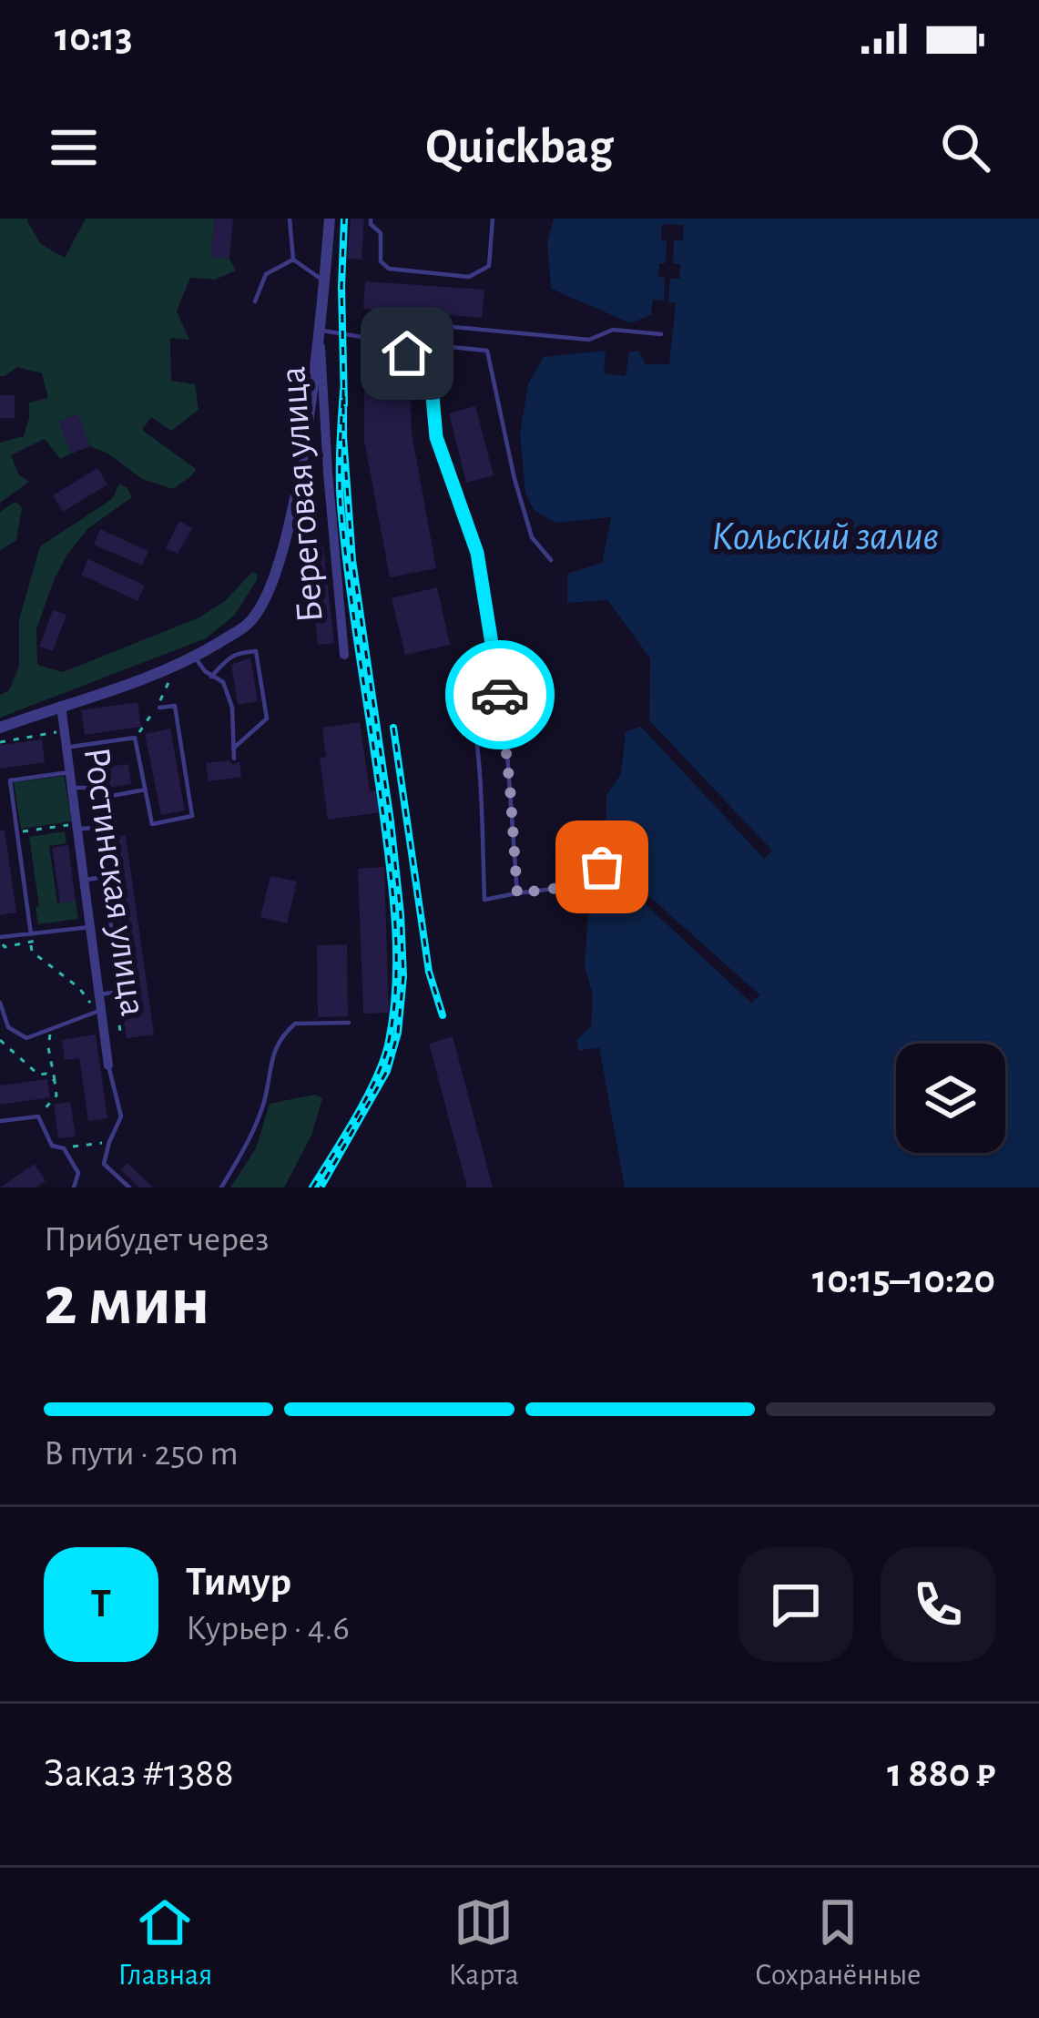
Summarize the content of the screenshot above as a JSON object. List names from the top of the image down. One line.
{"streets":{"street":["Береговая улица","Ростинская улица"]},"water":["Кольский залив"],"page":{"status":"10:13","header":"Quickbag","heading":["2 мин","Прибудет через","10:15–10:20"],"panel":["Тимур","Курьер · 4.6","Заказ #1388","1 880 ₽"],"bar":"В пути · 250 m","round":"Т","tabs":["Главная","Карта","Сохранённые"]}}
